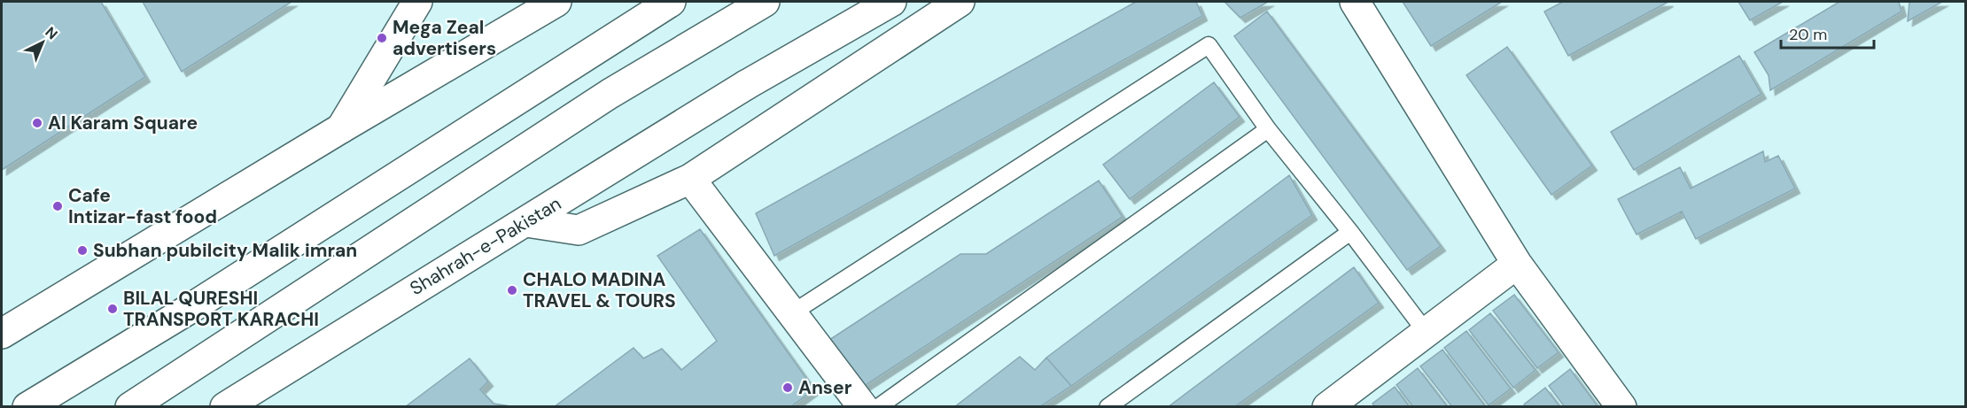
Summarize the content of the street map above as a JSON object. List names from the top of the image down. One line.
{"streets":{"main road":["Shahrah-e-Pakistan"]},"places":["Mega Zeal advertisers","Al Karam Square","Cafe Intizar-fast food","Subhan pubilcity Malik imran","CHALO MADINA TRAVEL & TOURS","BILAL QURESHI TRANSPORT KARACHI","Anser"],"scale_bar":"20 m","north":"top right"}
